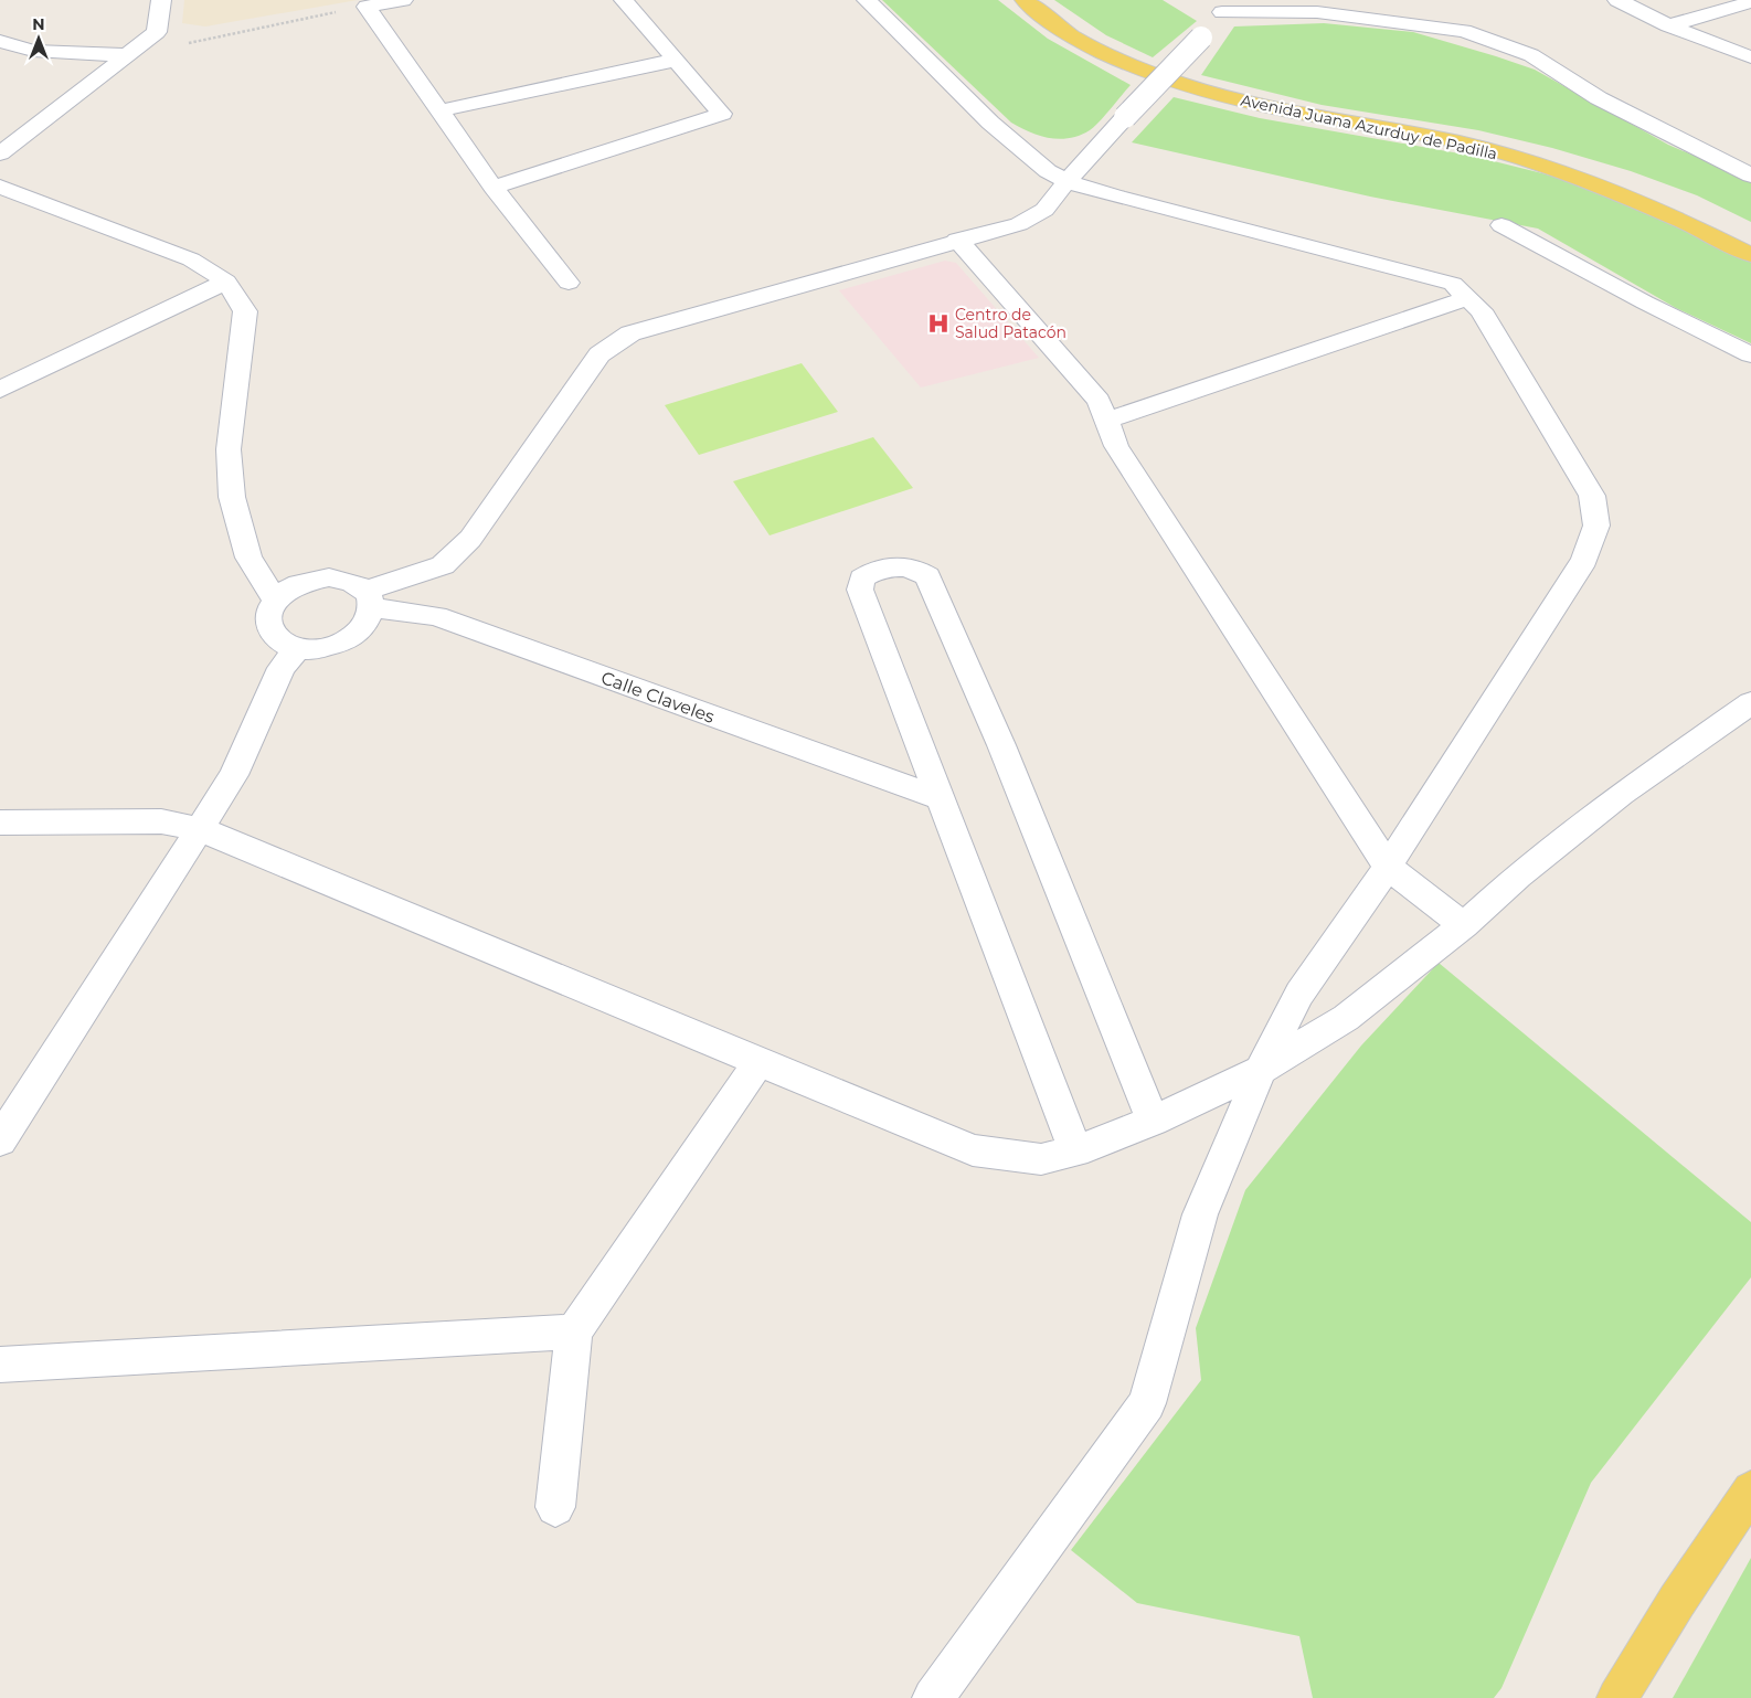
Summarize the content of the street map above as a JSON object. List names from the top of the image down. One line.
{"streets":{"main road":["Avenida Juana Azurduy de Padilla"],"street":["Calle Claveles"]},"places":{"hospital":["Centro de Salud Patacón"]},"north":"top"}
